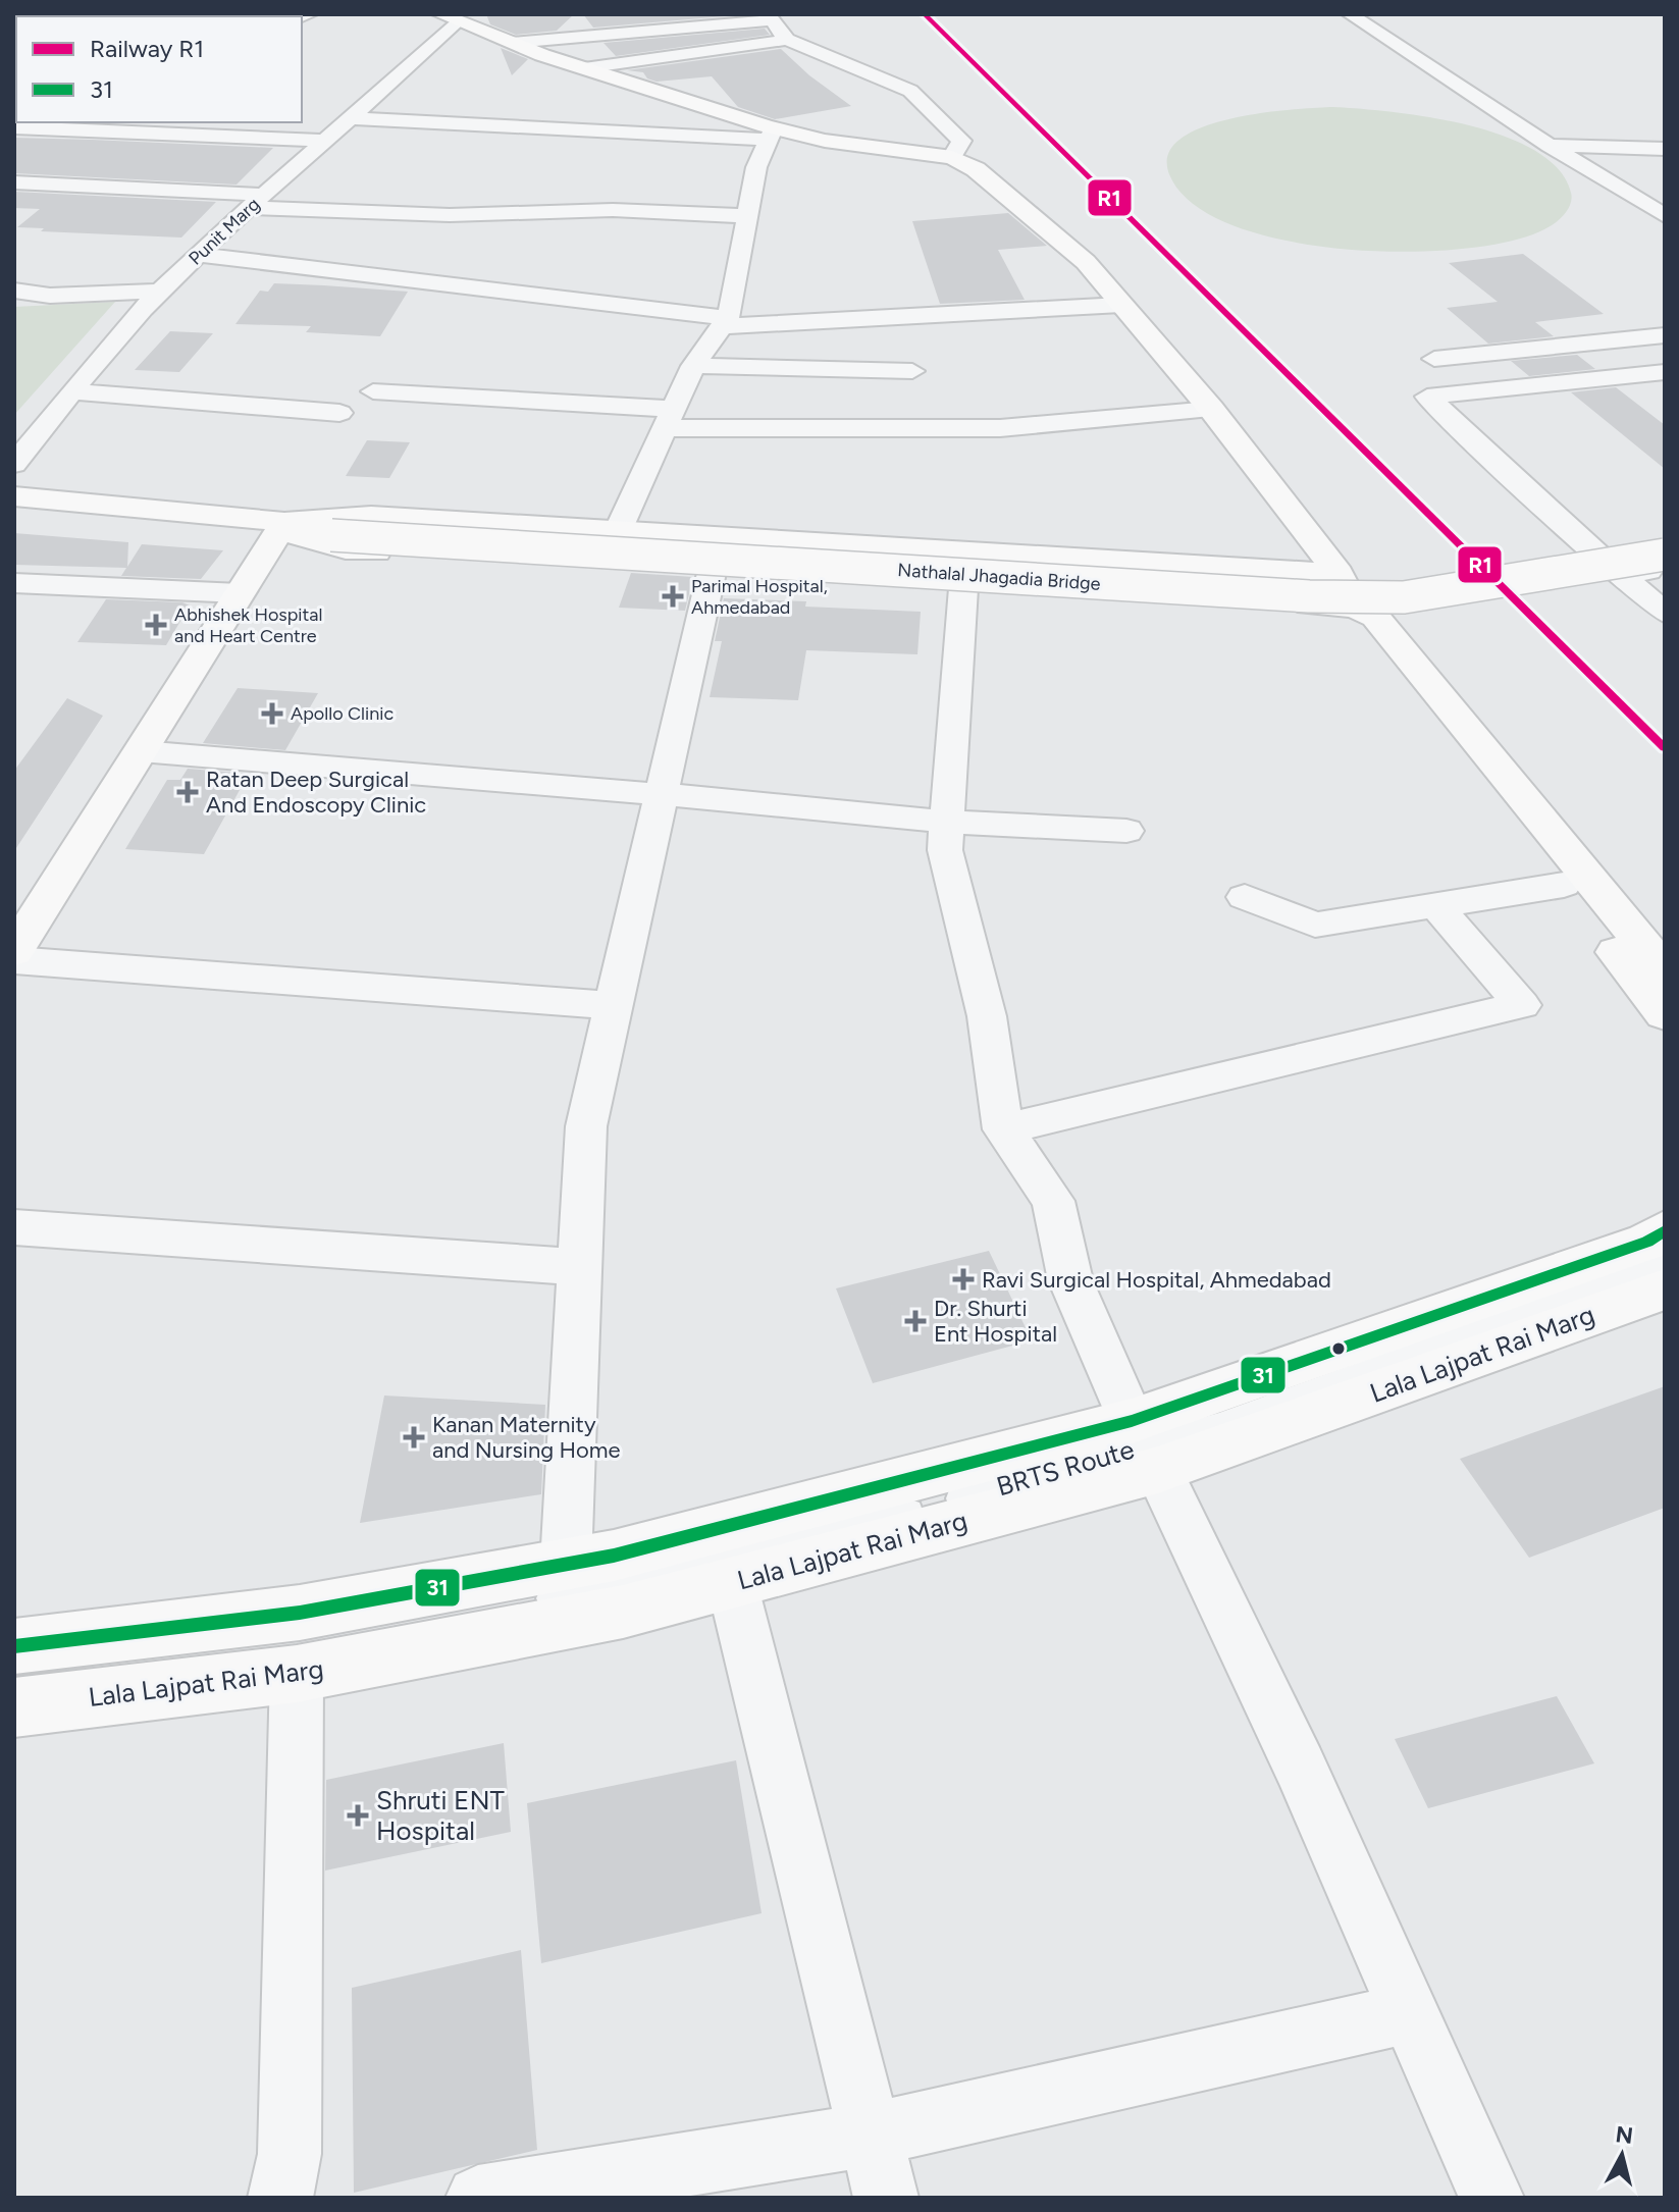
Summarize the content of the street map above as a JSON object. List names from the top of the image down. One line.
{"streets":{"street":["Punit Marg","Nathalal Jhagadia Bridge","Lala Lajpat Rai Marg"],"lane":["BRTS Route"]},"places":{"health":["Parimal Hospital, Ahmedabad","Abhishek Hospital and Heart Centre","Apollo Clinic","Ratan Deep Surgical And Endoscopy Clinic","Ravi Surgical Hospital, Ahmedabad","Dr. Shurti Ent Hospital","Kanan Maternity and Nursing Home","Shruti ENT Hospital"]},"lines":["rail line R1","transit line 31"],"legend":["Railway R1","31"],"north":"top"}
